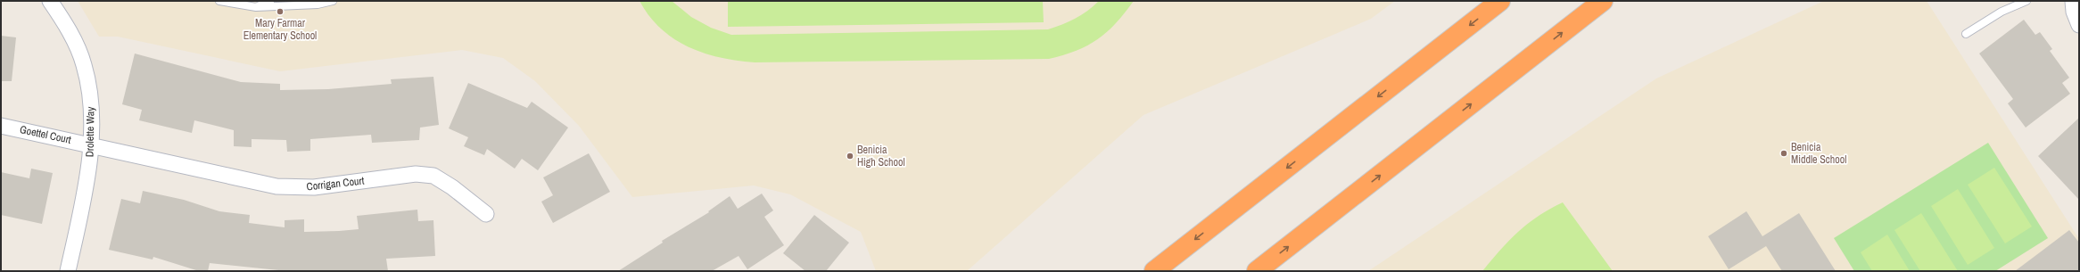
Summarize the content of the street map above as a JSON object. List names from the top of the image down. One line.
{"streets":{"street":["Drolette Way","Goettel Court","Corrigan Court"]},"crossings":[["Drolette Way","Goettel Court"],["Drolette Way","Corrigan Court"],["Goettel Court","Corrigan Court"]],"places":["Mary Farmar Elementary School","Benicia Middle School","Benicia High School"]}
